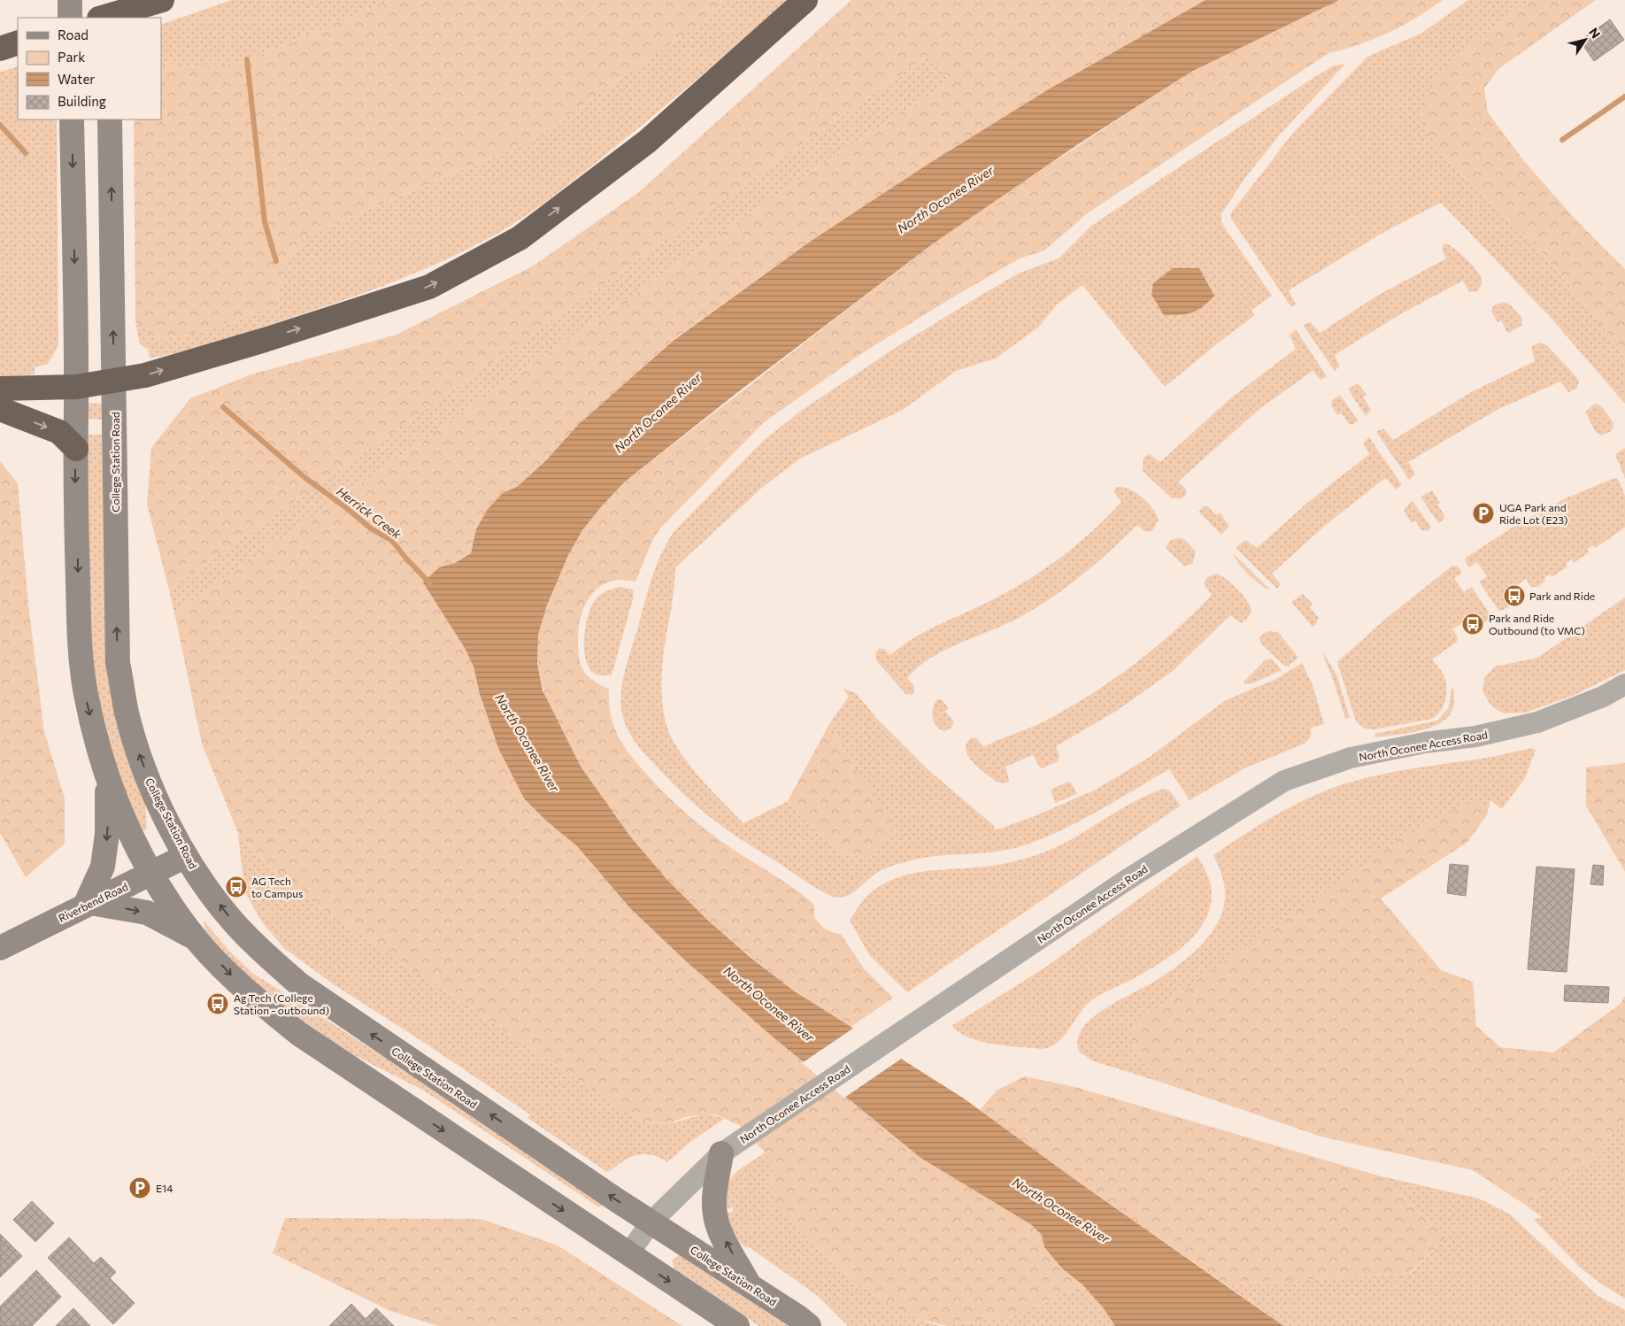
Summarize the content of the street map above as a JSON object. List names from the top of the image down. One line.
{"streets":{"main road":["College Station Road","Riverbend Road"],"street":["North Oconee Access Road"]},"crossings":[["College Station Road","North Oconee Access Road"],["College Station Road","Riverbend Road"]],"water":["North Oconee River","Herrick Creek"],"places":{"parking":["UGA Park and Ride Lot (E23)","E14"],"bus stop":["Park and Ride","Park and Ride Outbound (to VMC)","AG Tech to Campus","Ag Tech (College Station - outbound)"]},"legend":["Road","Park","Water","Building"],"north":"top right"}
